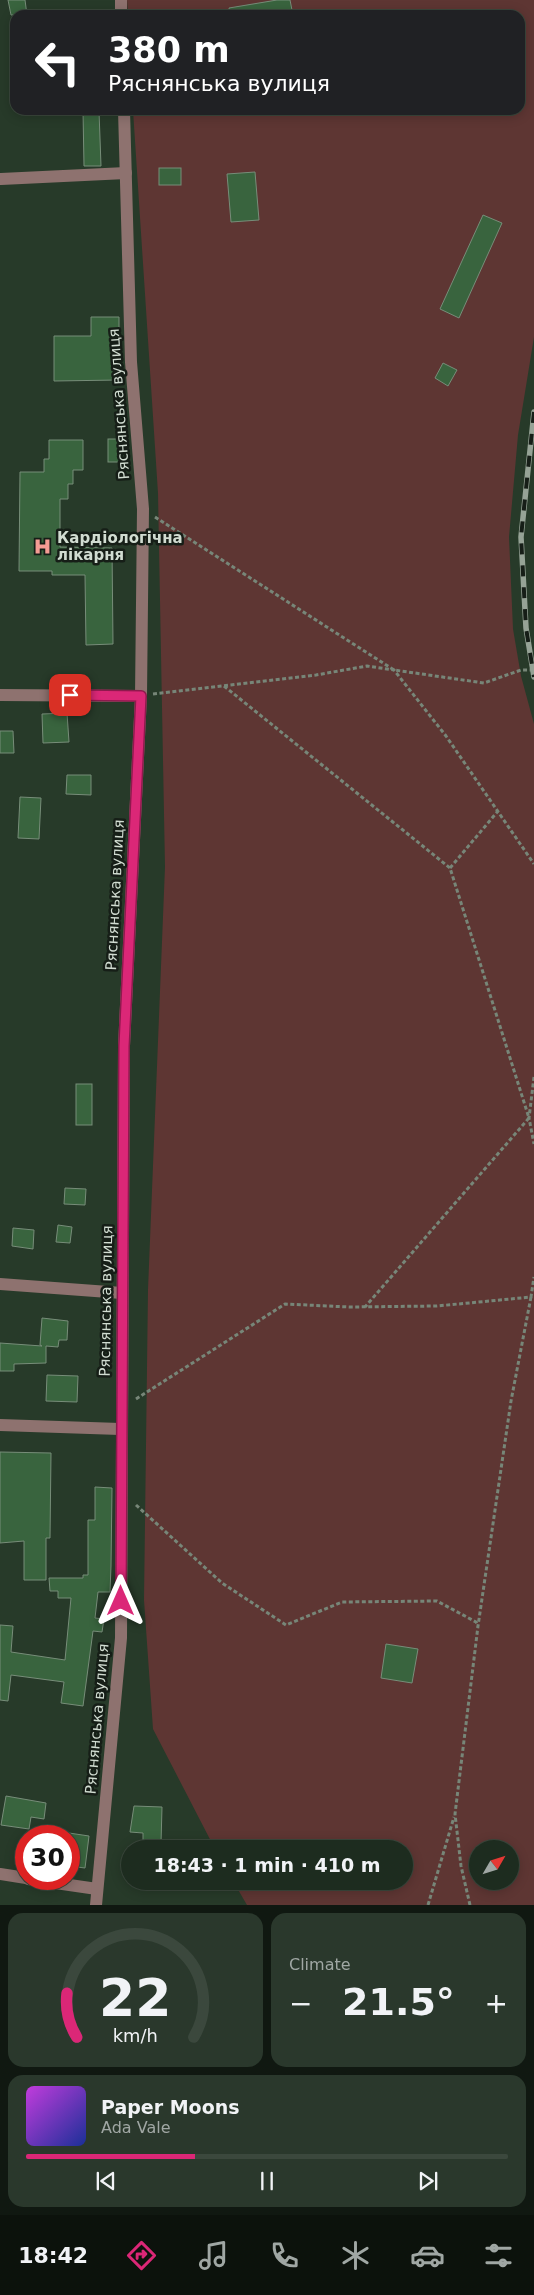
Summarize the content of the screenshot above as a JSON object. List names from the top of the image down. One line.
{"streets":{"street":["Ряснянська вулиця"]},"places":{"hospital":["Кардіологічна лікарня"]},"north":"top right","page":{"turn":["380 m","Ряснянська вулиця"],"limit":"30","trip":"18:43 · 1 min · 410 m","tile":"Climate","heat":["−","21.5°","+"],"song":["Paper Moons","Ada Vale"],"tabs":"18:42","gauge":["22","km/h"]}}
